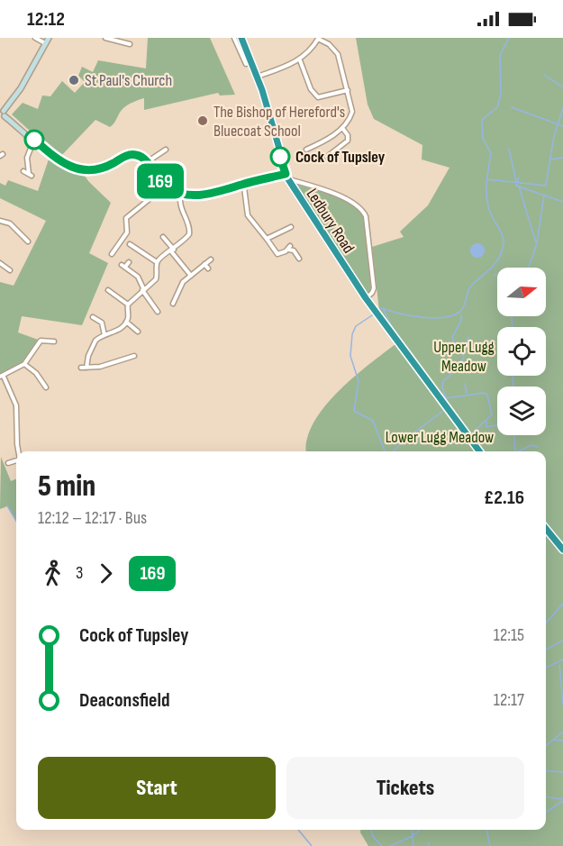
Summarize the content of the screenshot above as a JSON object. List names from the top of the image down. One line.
{"streets":{"highway":["Ledbury Road"]},"parks":["Upper Lugg Meadow","Lower Lugg Meadow"],"places":["St Paul's Church","The Bishop of Hereford's Bluecoat School","Cock of Tupsley"],"lines":["bus line 169"],"north":"right","page":{"status":"12:12","on_map":"169","heading":["5 min","12:12 – 12:17 · Bus","£2.16"],"legs":["3","169"],"list":[{"name":"Cock of Tupsley","value":"12:15"},{"name":"Deaconsfield","value":"12:17"}],"buttons":["Start","Tickets"]}}
